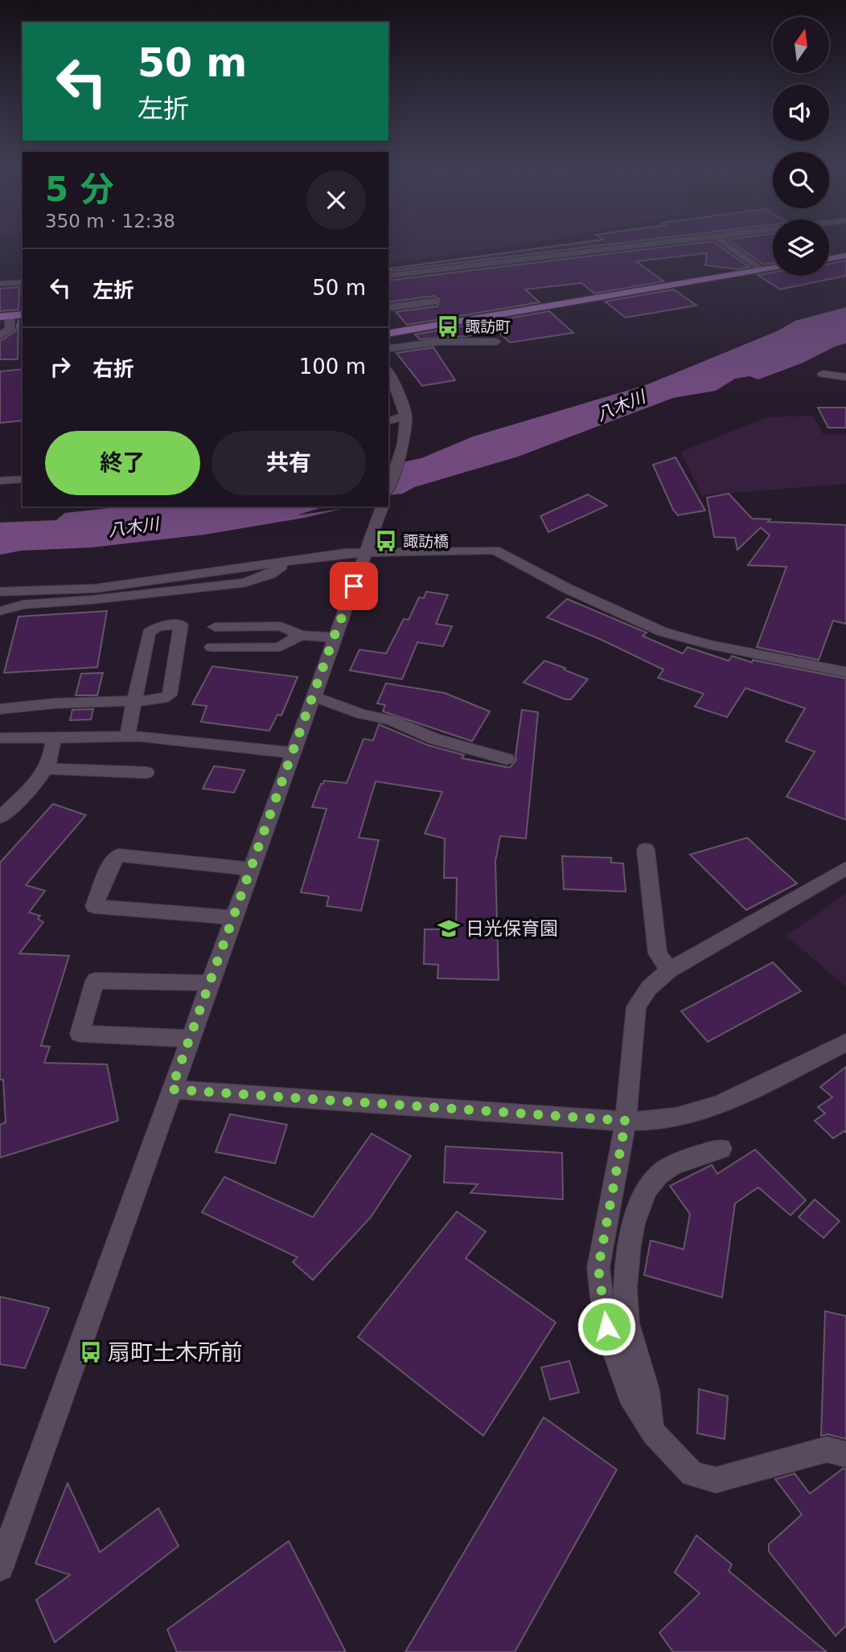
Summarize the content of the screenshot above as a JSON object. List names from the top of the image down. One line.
{"water":["八木川"],"places":{"bus stop":["諏訪町","諏訪橋","扇町土木所前"],"school or university":["日光保育園"]},"north":"top","page":{"turn":["50 m","左折"],"heading":["5 分","350 m · 12:38"],"list":[{"name":"左折","value":"50 m"},{"name":"右折","value":"100 m"}],"buttons":["終了","共有"]}}
